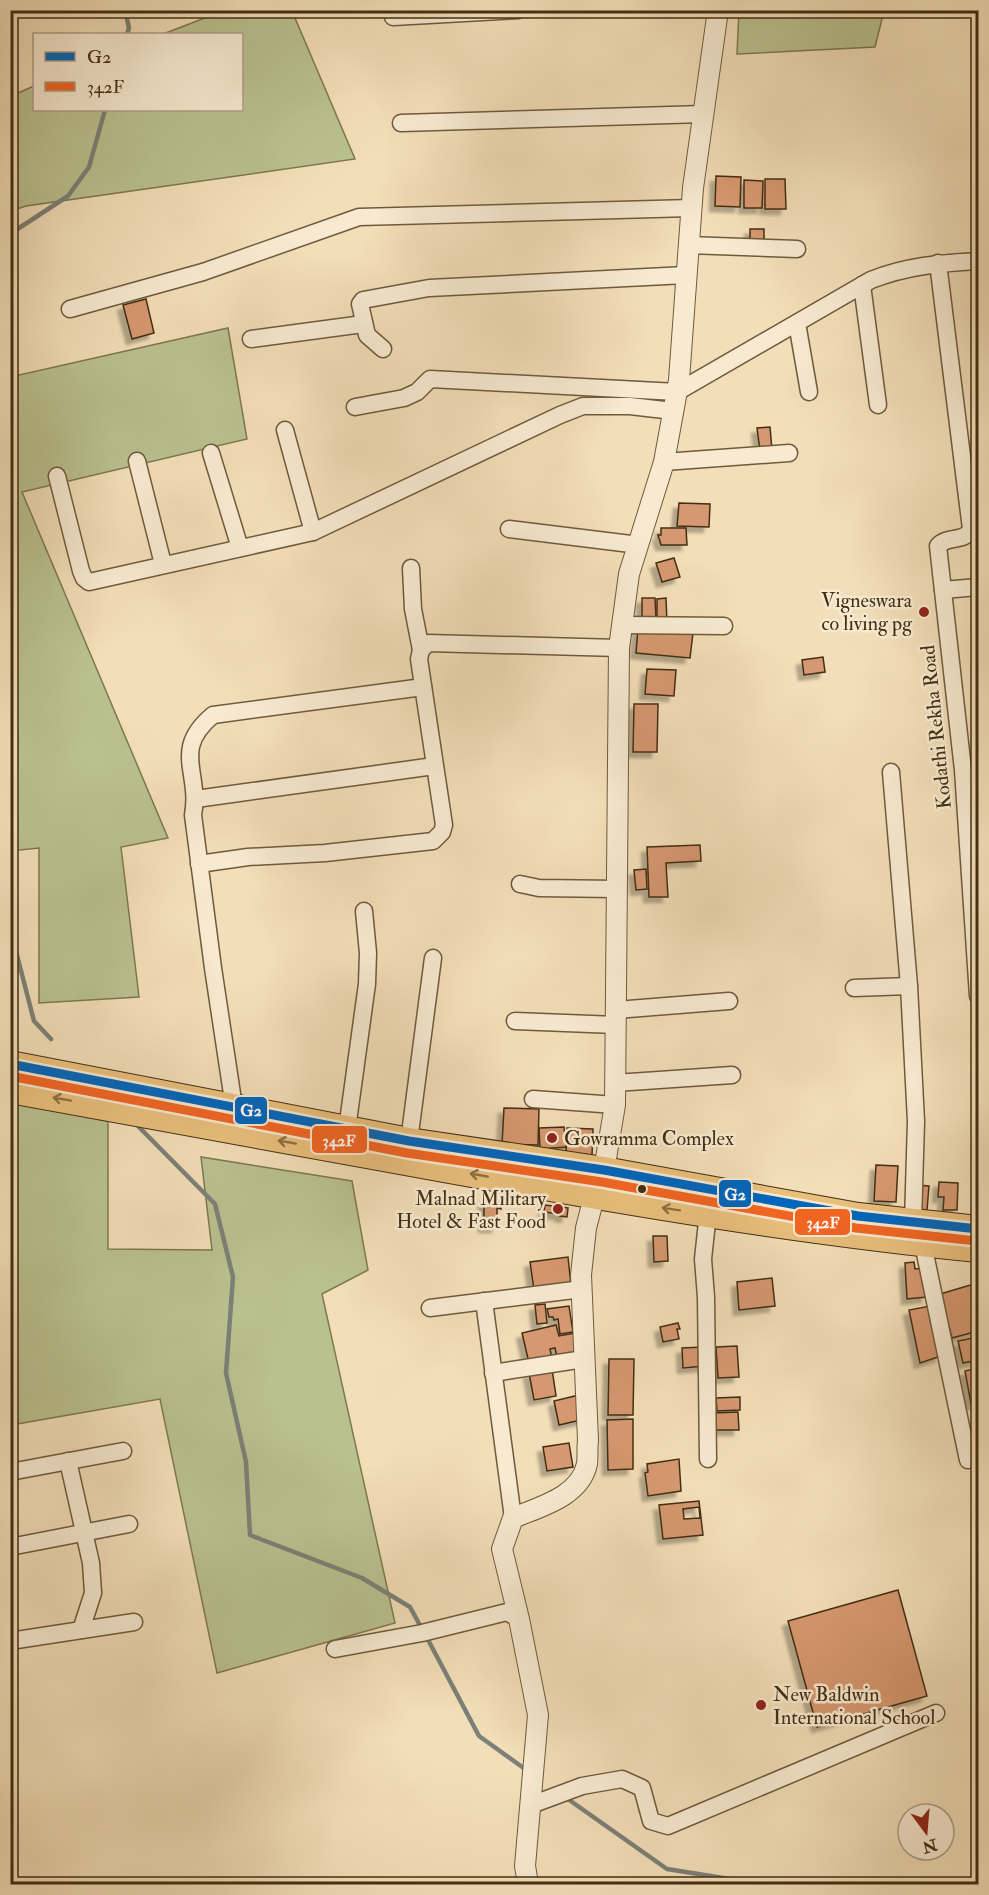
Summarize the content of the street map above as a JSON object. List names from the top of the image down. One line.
{"streets":{"street":["Kodathi Rekha Road"]},"places":["Vigneswara co living pg","Gowramma Complex","Malnad Military Hotel & Fast Food","New Baldwin International School"],"lines":["transit line G2","transit line 342F"],"legend":["G2","342F"],"north":"bottom"}
